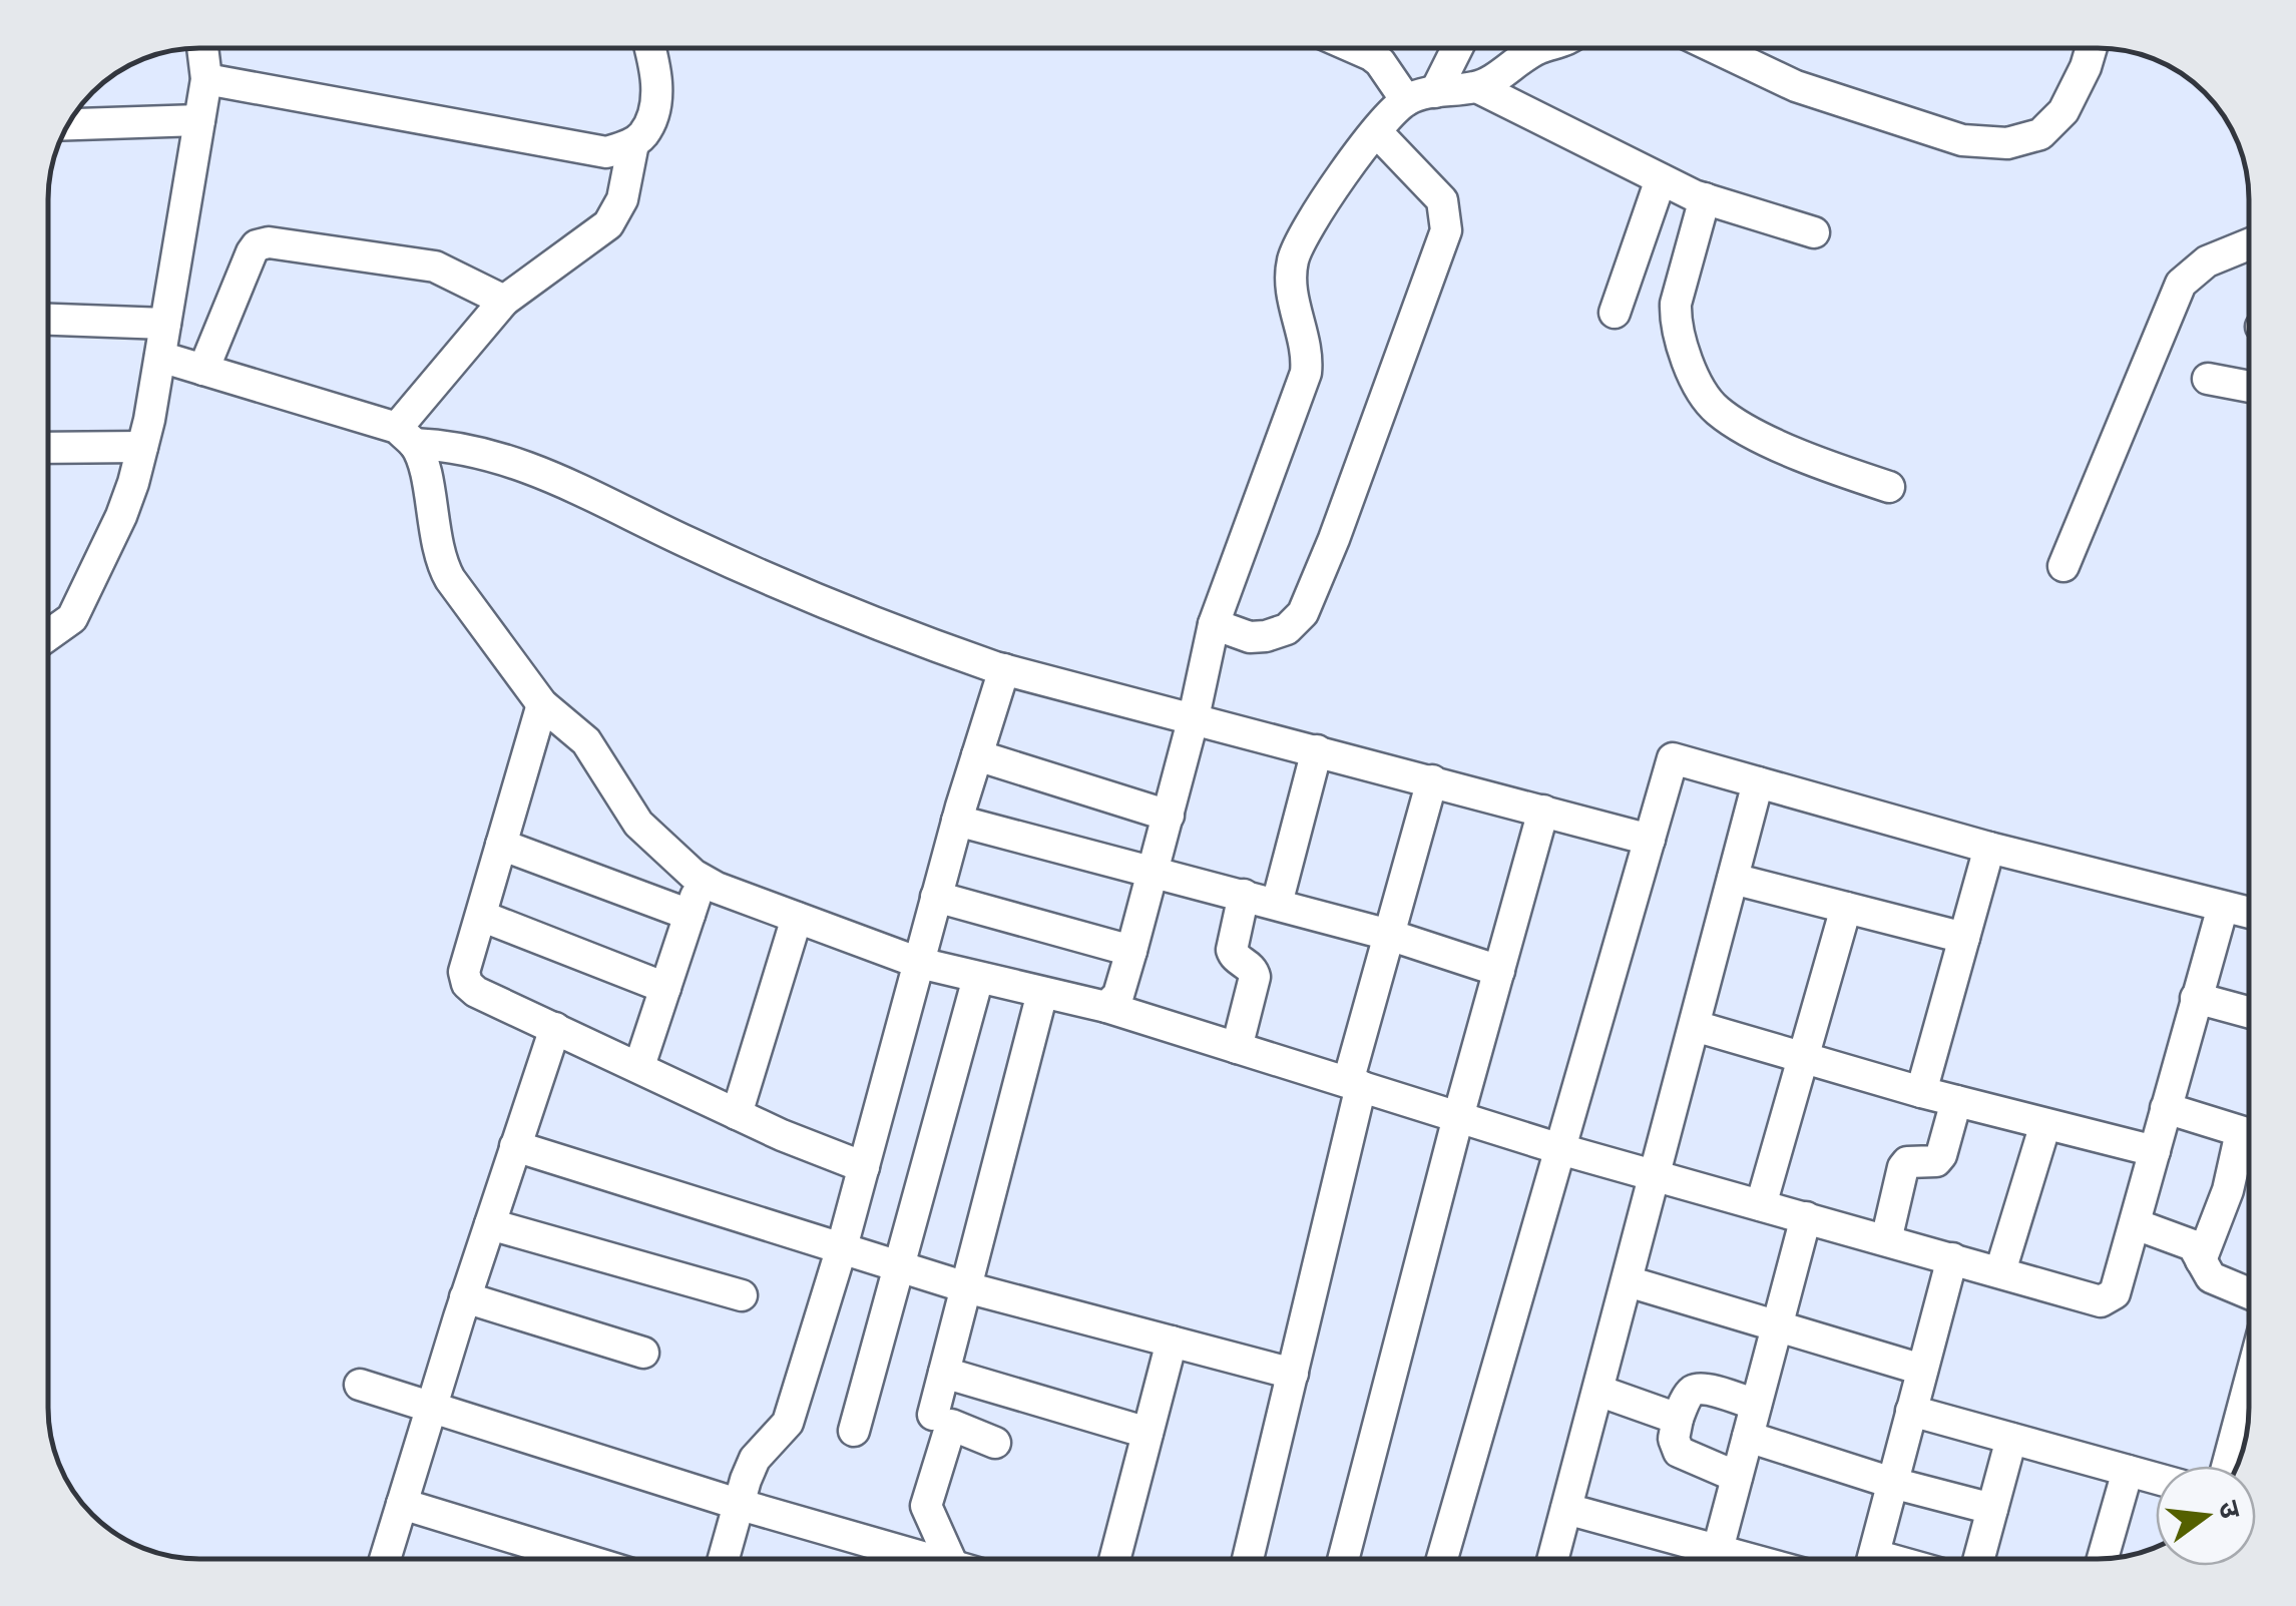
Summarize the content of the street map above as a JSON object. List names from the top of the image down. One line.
{"north":"right"}
